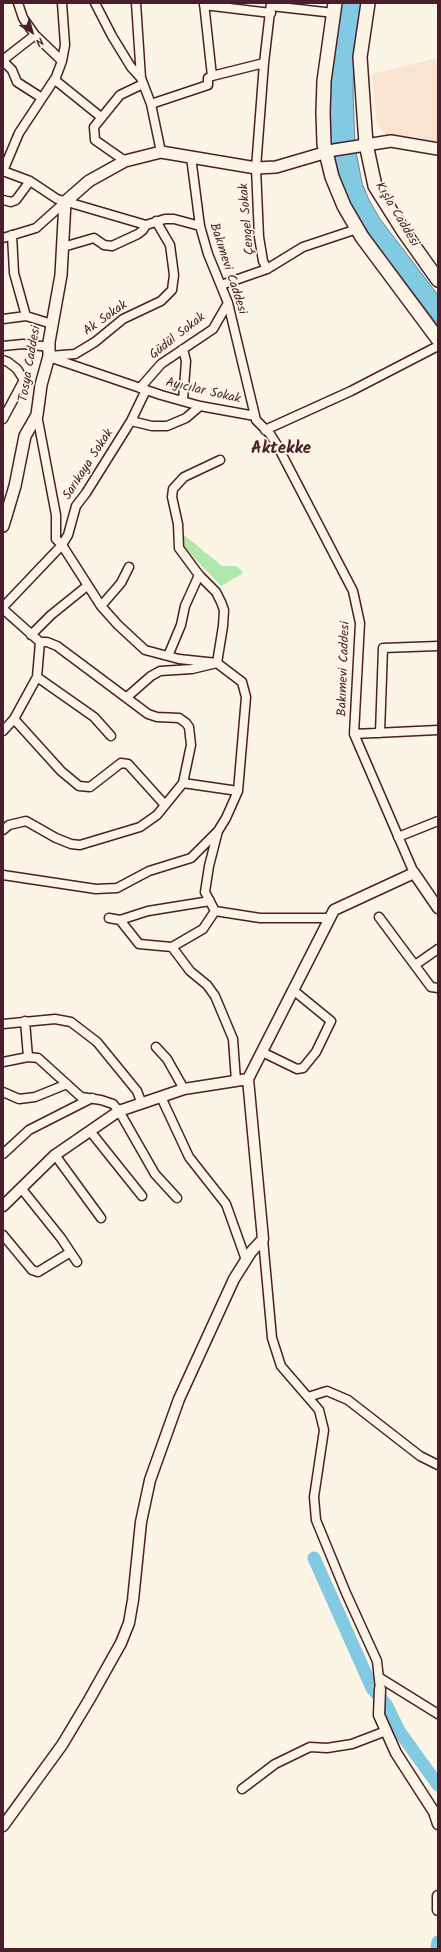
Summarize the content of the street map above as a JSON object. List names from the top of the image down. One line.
{"streets":{"main road":["Kışla Caddesi","Tosya Caddesi"],"street":["Çengel Sokak","Bakımevi Caddesi","Ak Sokak","Güdül Sokak","Ayıcılar Sokak","Sarıkaya Sokak"]},"crossings":[["Bakımevi Caddesi","Güdül Sokak"],["Bakımevi Caddesi","Ayıcılar Sokak"],["Ak Sokak","Tosya Caddesi"],["Ak Sokak","Ayıcılar Sokak"],["Güdül Sokak","Ayıcılar Sokak"],["Tosya Caddesi","Ayıcılar Sokak"],["Ayıcılar Sokak","Sarıkaya Sokak"]],"districts":["Aktekke"],"north":"bottom right"}
